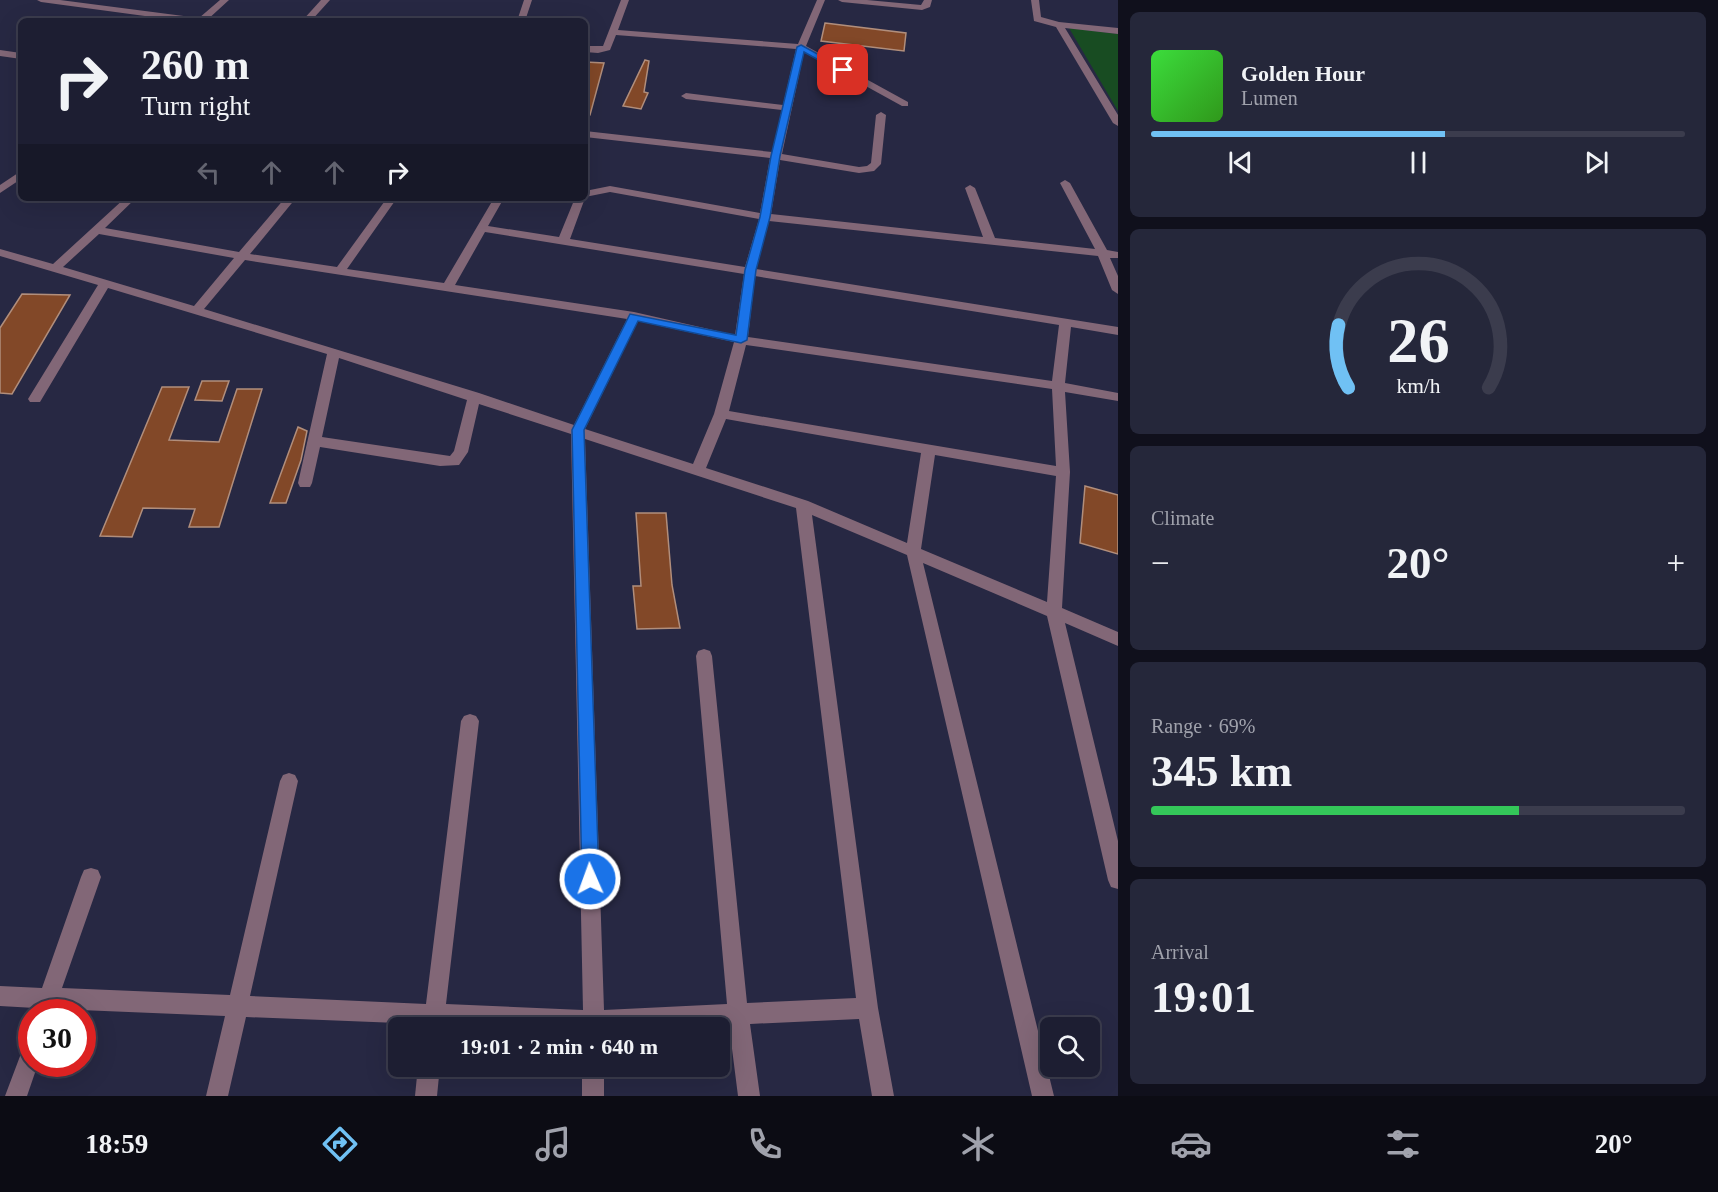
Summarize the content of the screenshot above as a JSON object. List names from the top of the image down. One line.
{"page":{"turn":["260 m","Turn right"],"song":["Golden Hour","Lumen"],"tile":["Climate",["Range · 69%","345 km"],["Arrival","19:01"]],"heat":["−","20°","+"],"limit":"30","trip":"19:01 · 2 min · 640 m","tabs":["18:59","20°"],"gauge":["26","km/h"]}}
